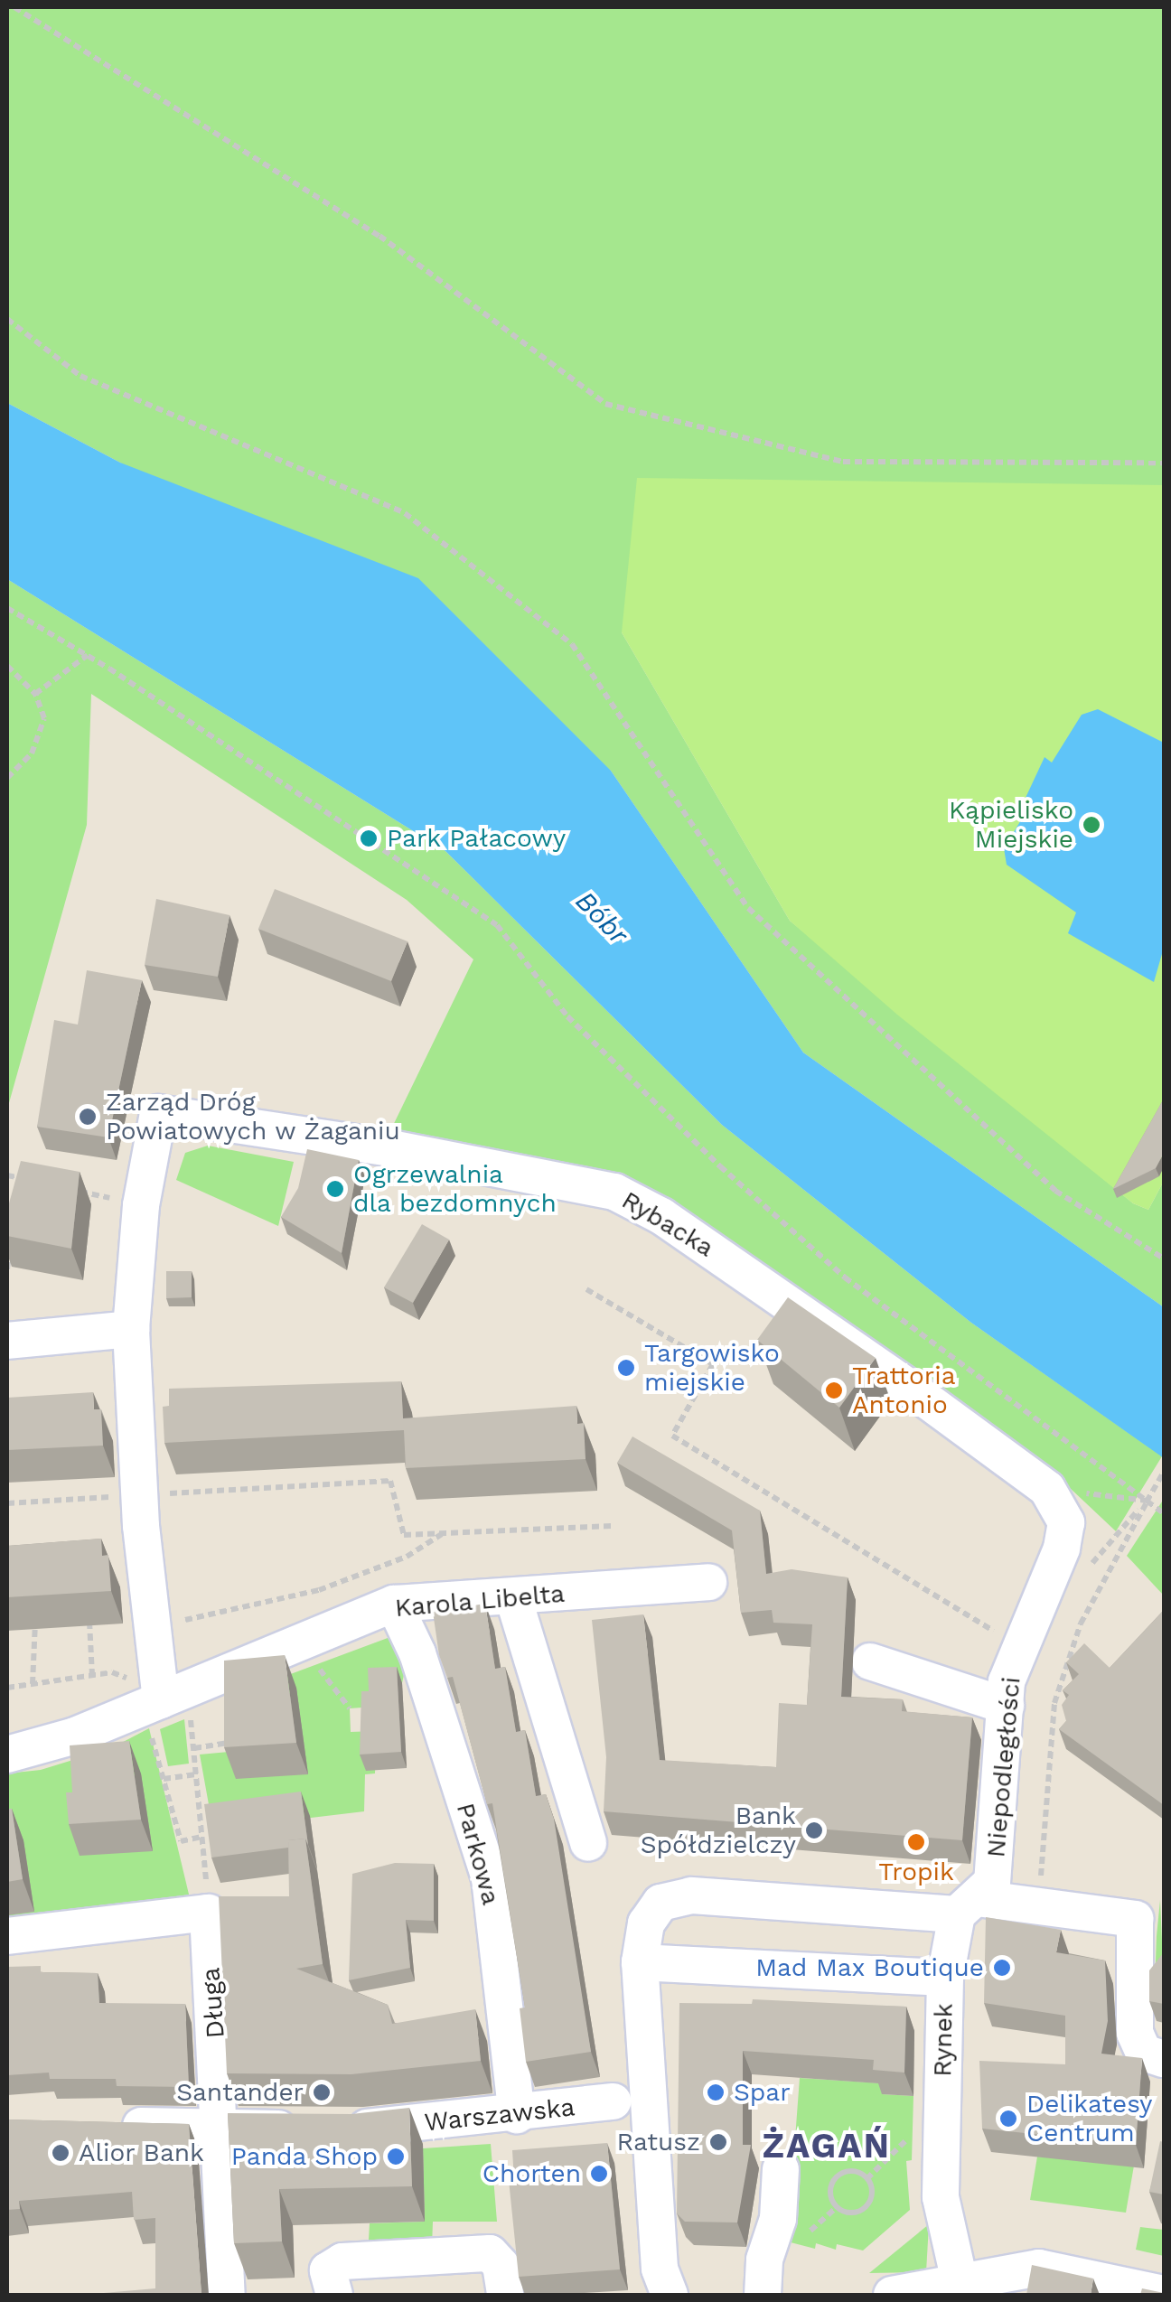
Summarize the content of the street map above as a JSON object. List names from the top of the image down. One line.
{"streets":{"street":["Rybacka","Karola Libelta","Niepodległości","Parkowa","Długa","Rynek","Warszawska"]},"crossings":[["Rybacka","Niepodległości"],["Karola Libelta","Parkowa"],["Niepodległości","Rynek"],["Parkowa","Warszawska"],["Długa","Warszawska"]],"districts":["ŻAGAŃ"],"water":["Bóbr"],"places":["Kąpielisko Miejskie","Park Pałacowy","Zarząd Dróg Powiatowych w Żaganiu","Ogrzewalnia dla bezdomnych","Targowisko miejskie","Trattoria Antonio","Bank Spółdzielczy","Tropik","Mad Max Boutique","Santander","Spar","Delikatesy Centrum","Ratusz","Alior Bank","Panda Shop","Chorten"]}
